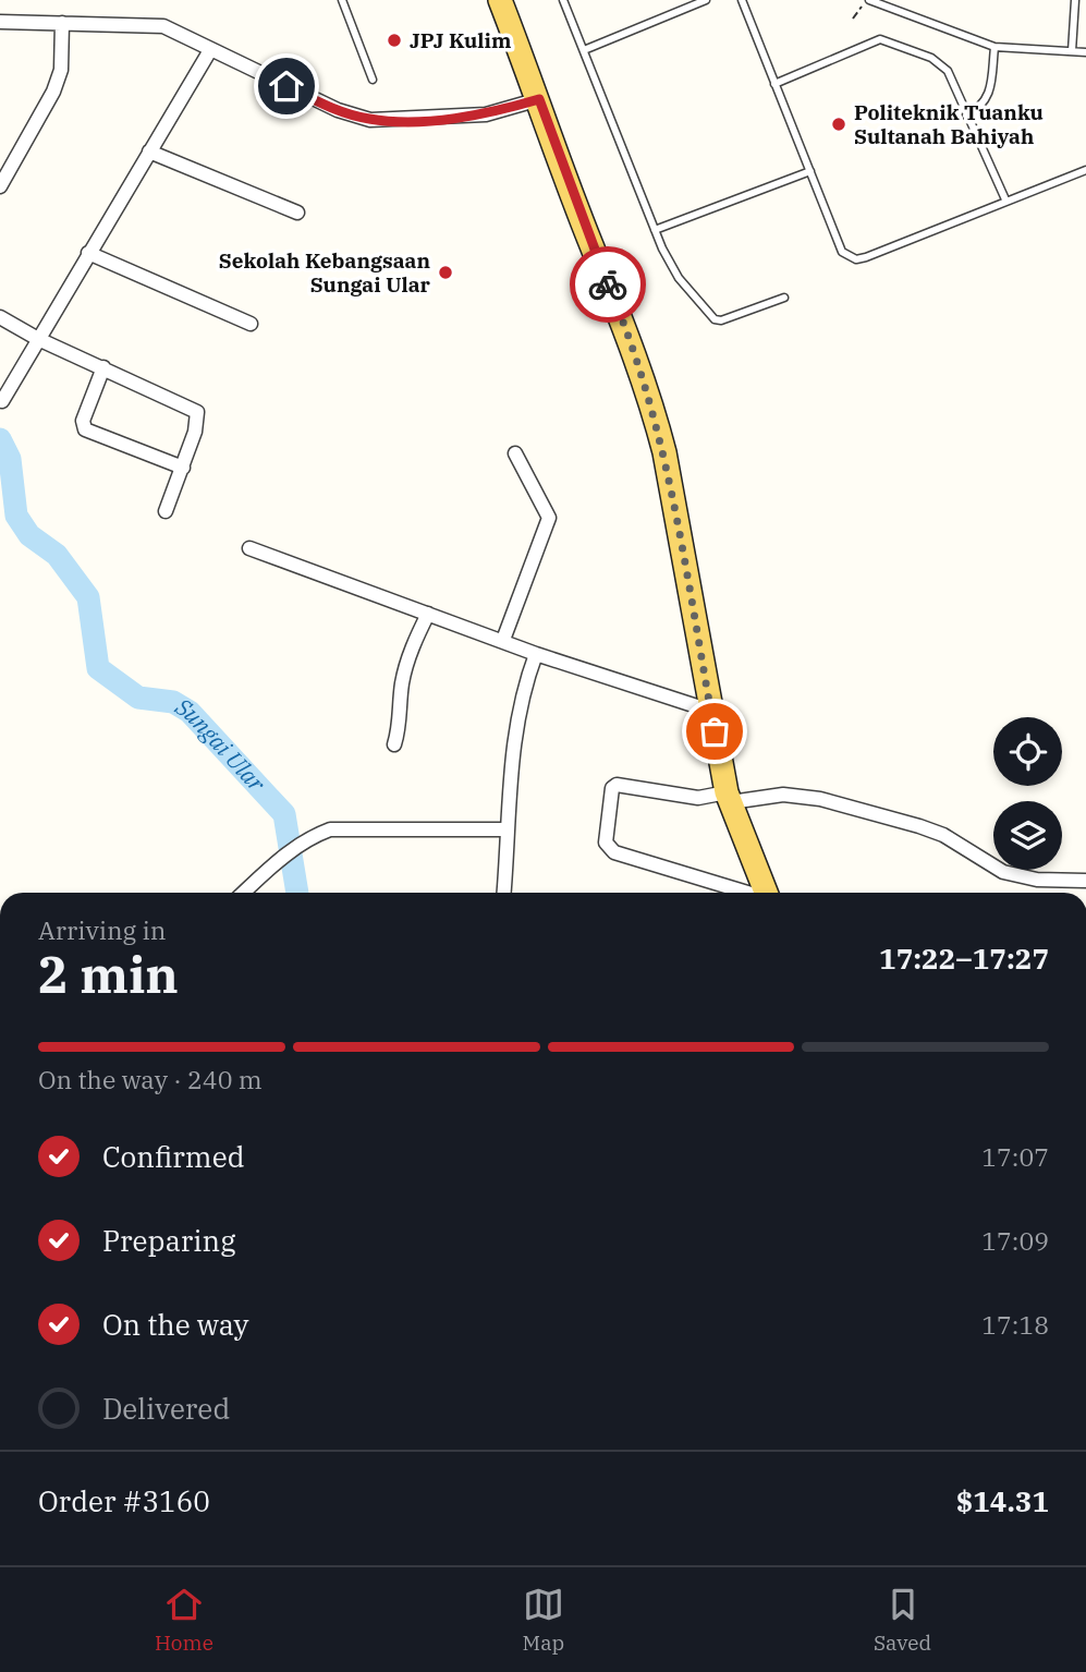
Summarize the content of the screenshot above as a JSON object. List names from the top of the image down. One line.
{"water":["Sungai Ular"],"places":["JPJ Kulim","Politeknik Tuanku Sultanah Bahiyah","Sekolah Kebangsaan Sungai Ular"],"page":{"heading":["2 min","Arriving in","17:22–17:27"],"panel":["Order #3160","$14.31"],"bar":"On the way · 240 m","list":[["Confirmed","17:07"],["Preparing","17:09"],["On the way","17:18"],"Delivered"],"tabs":["Home","Map","Saved"]}}
